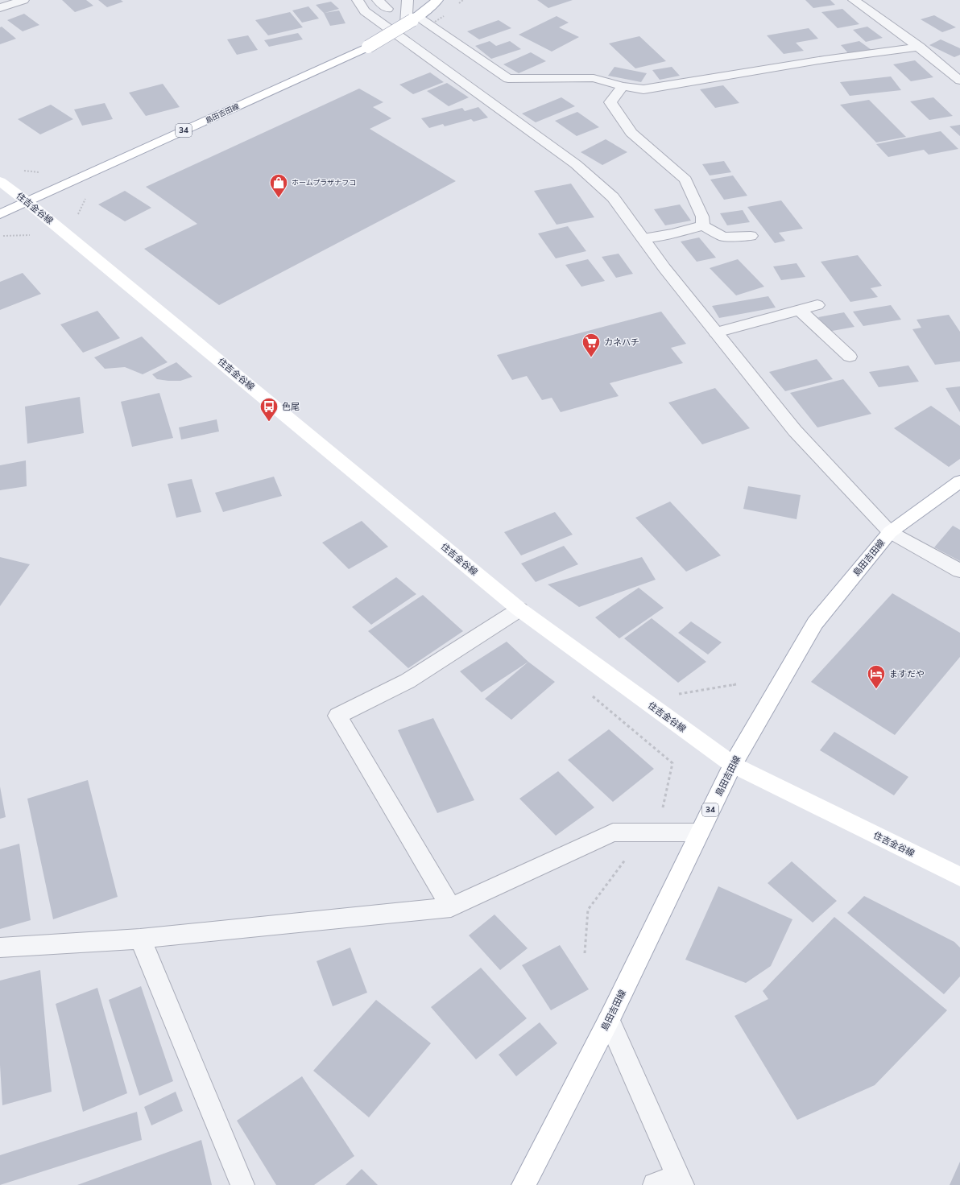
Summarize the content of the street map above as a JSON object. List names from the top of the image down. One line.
{"streets":{"main road":["島田吉田線","34","住吉金谷線"]},"crossings":[["島田吉田線","住吉金谷線"]],"places":{"shop":["ホームプラザナフコ"],"supermarket":["カネハチ"],"bus stop":["色尾"],"hotel":["ますだや"]}}
